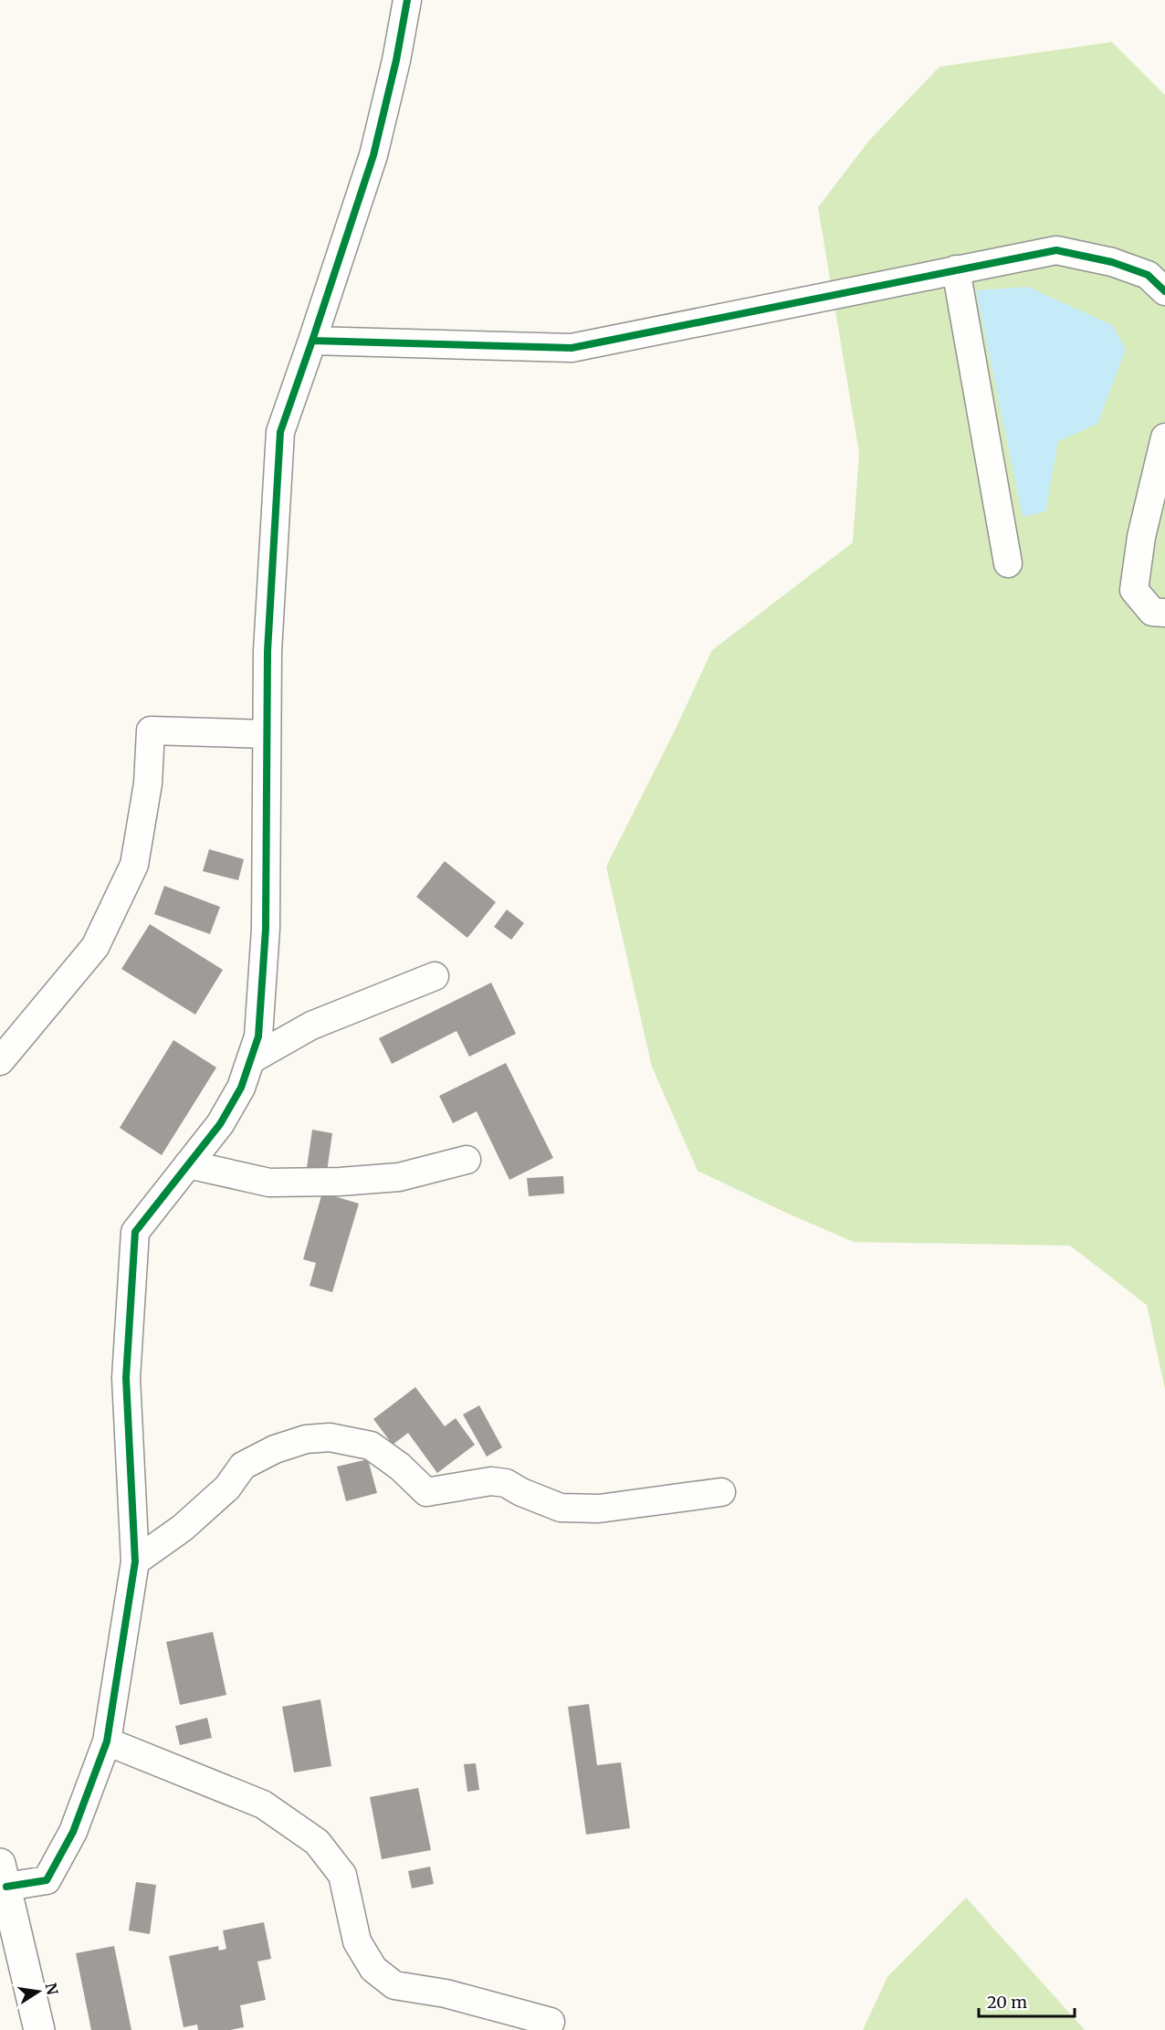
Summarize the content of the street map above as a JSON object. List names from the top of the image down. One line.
{"scale_bar":"20 m","north":"right"}
